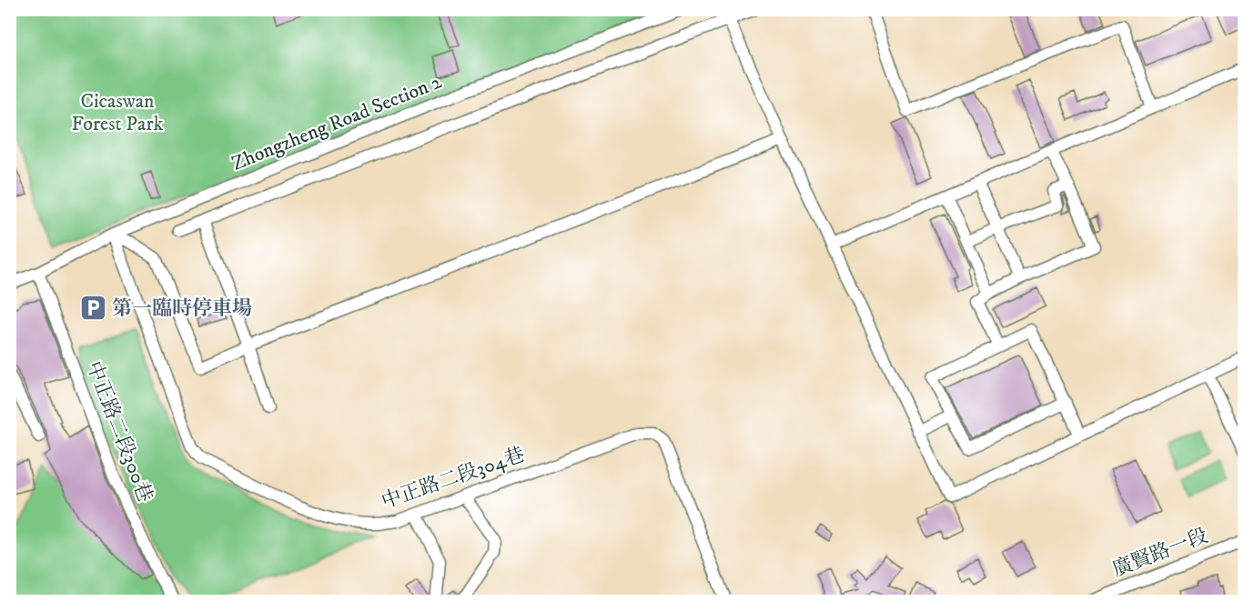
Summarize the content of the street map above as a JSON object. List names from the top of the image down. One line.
{"streets":{"street":["Zhongzheng Road Section 2","中正路二段300巷","中正路二段304巷","廣賢路一段"]},"crossings":[["Zhongzheng Road Section 2","中正路二段300巷"],["Zhongzheng Road Section 2","中正路二段304巷"]],"parks":["Cicaswan Forest Park"],"places":{"parking":["第一臨時停車場"]}}
